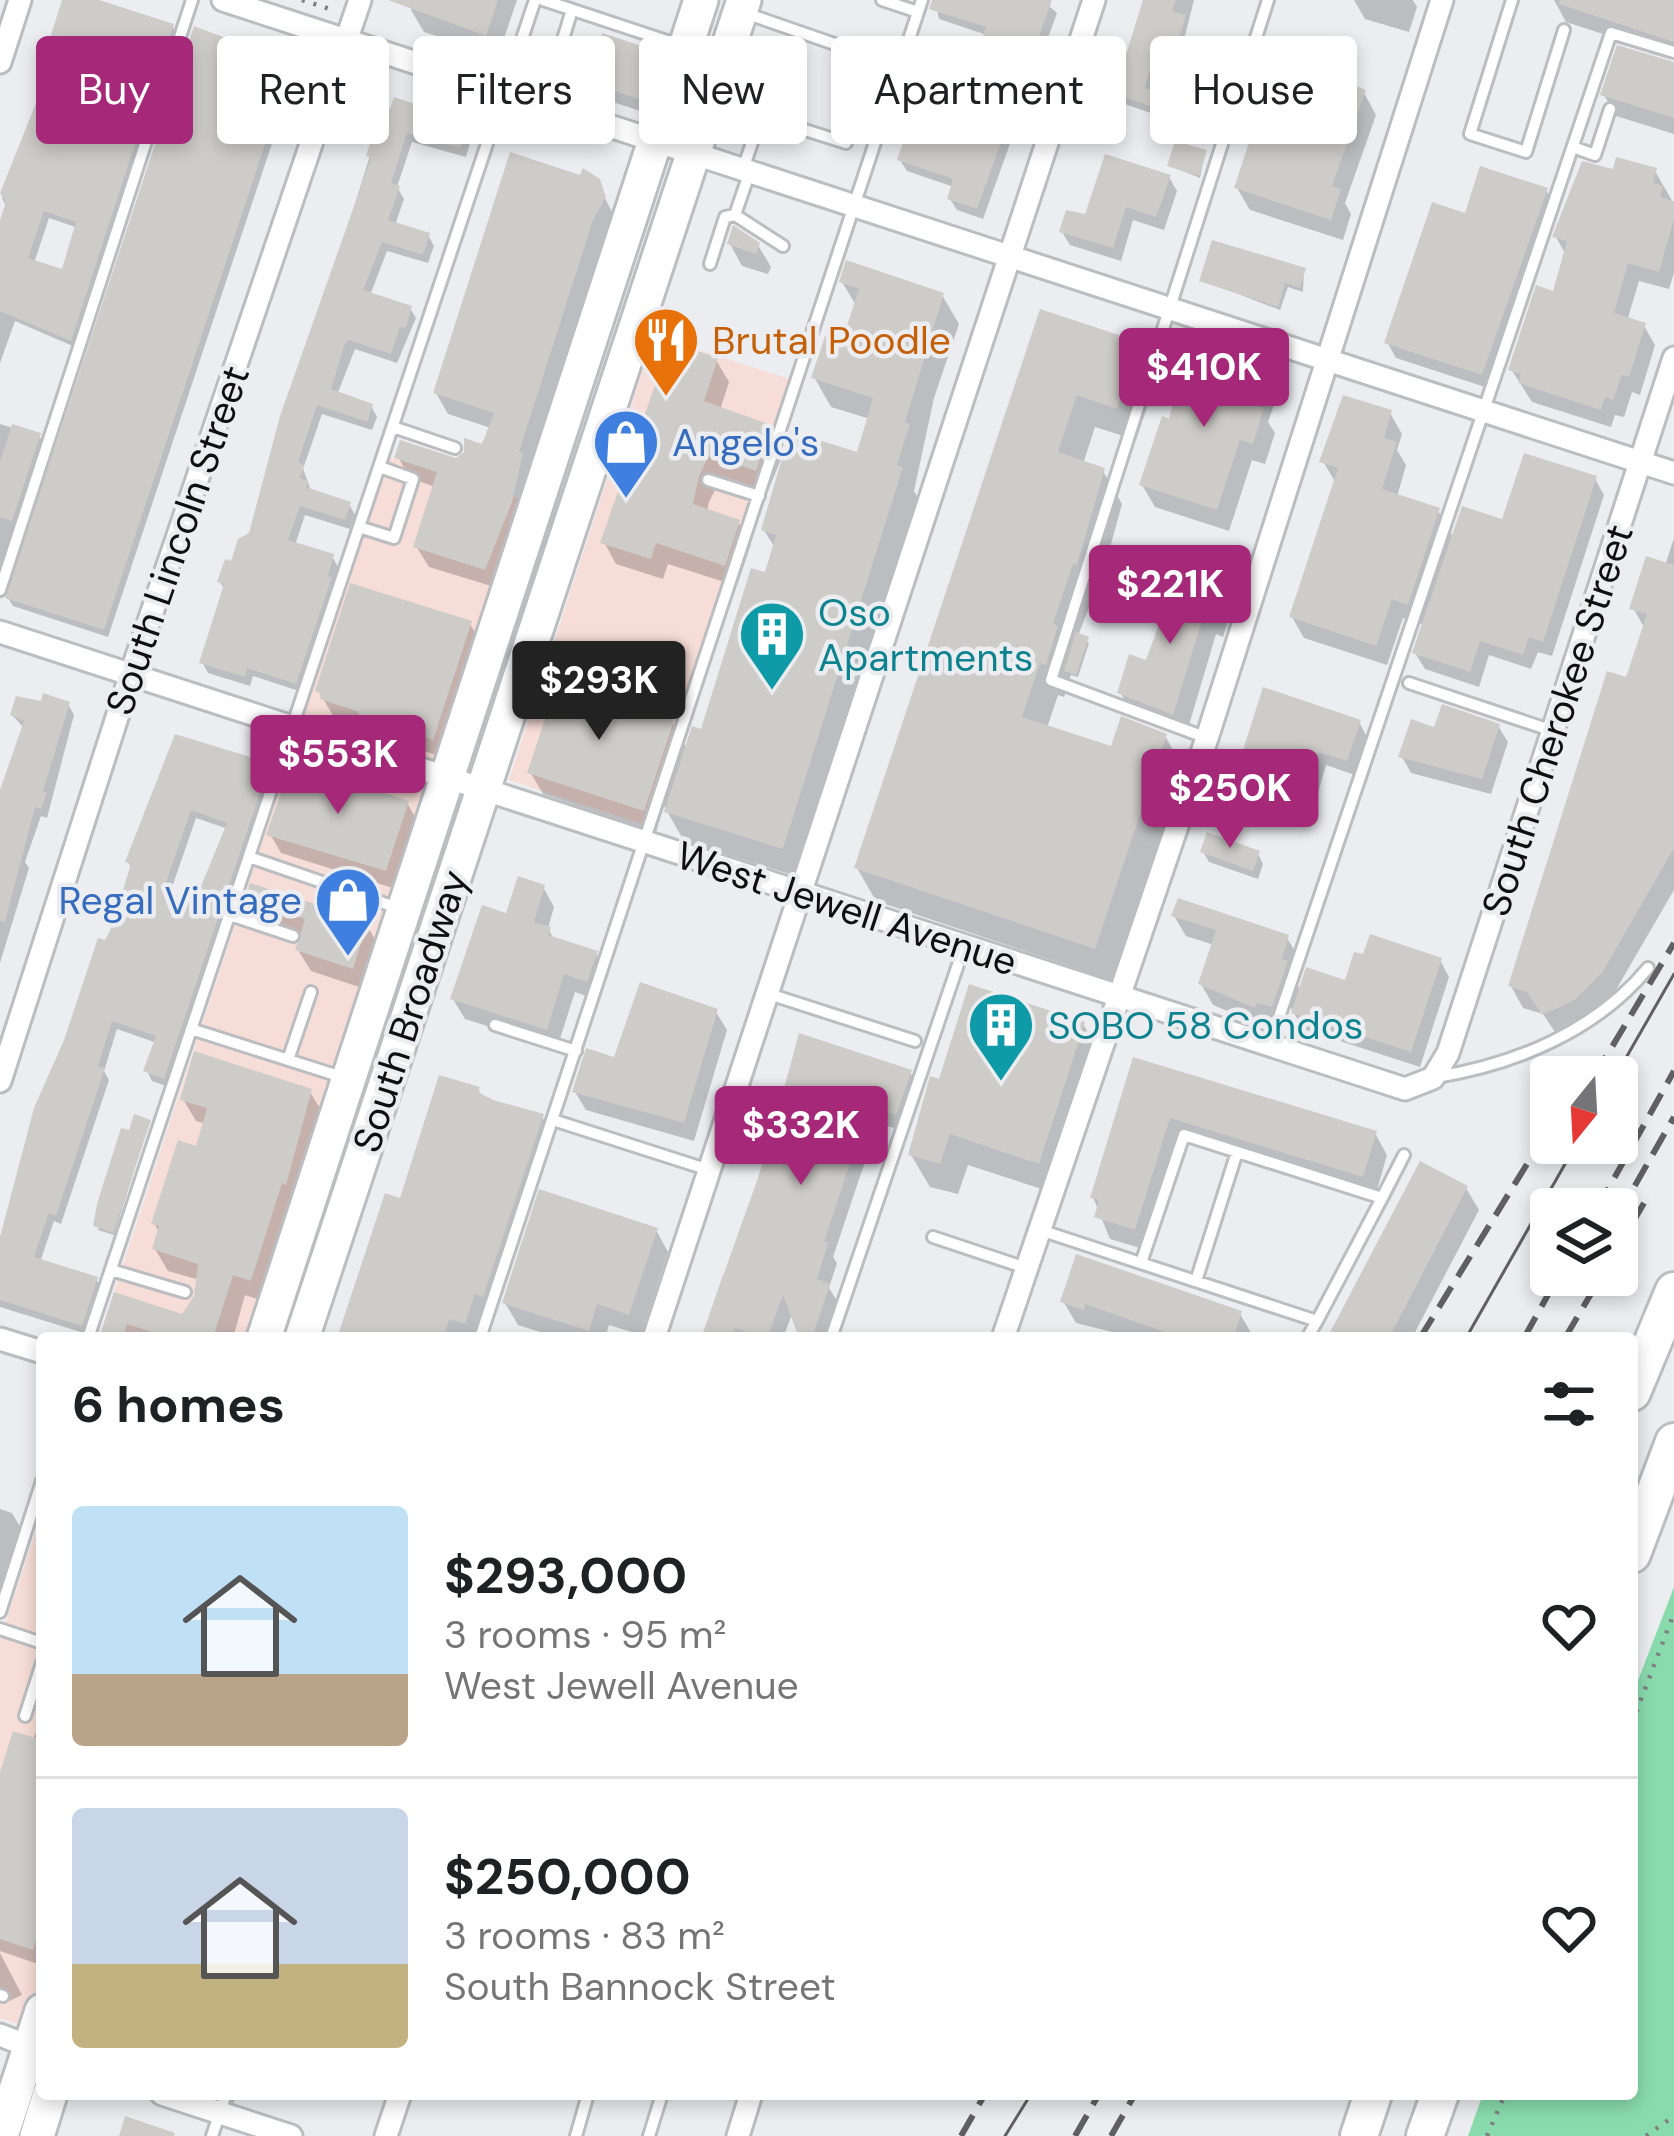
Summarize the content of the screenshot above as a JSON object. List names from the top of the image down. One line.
{"streets":{"main road":["South Broadway"],"street":["South Lincoln Street","South Cherokee Street","West Jewell Avenue"]},"crossings":[["South Lincoln Street","West Jewell Avenue"],["South Cherokee Street","West Jewell Avenue"],["West Jewell Avenue","South Broadway"]],"places":{"restaurant":["Brutal Poodle"],"shop":["Angelo's","Regal Vintage"],"building":["Oso Apartments","SOBO 58 Condos"]},"north":"bottom","page":{"chip":["Buy","Rent","Filters","New","Apartment","House"],"price":["$410K","$221K","$293K","$553K","$250K","$332K"],"heading":"6 homes","list":[{"name":"$293,000","note":"3 rooms · 95 m² · West Jewell Avenue"},{"name":"$250,000","note":"3 rooms · 83 m² · South Bannock Street"}]}}
